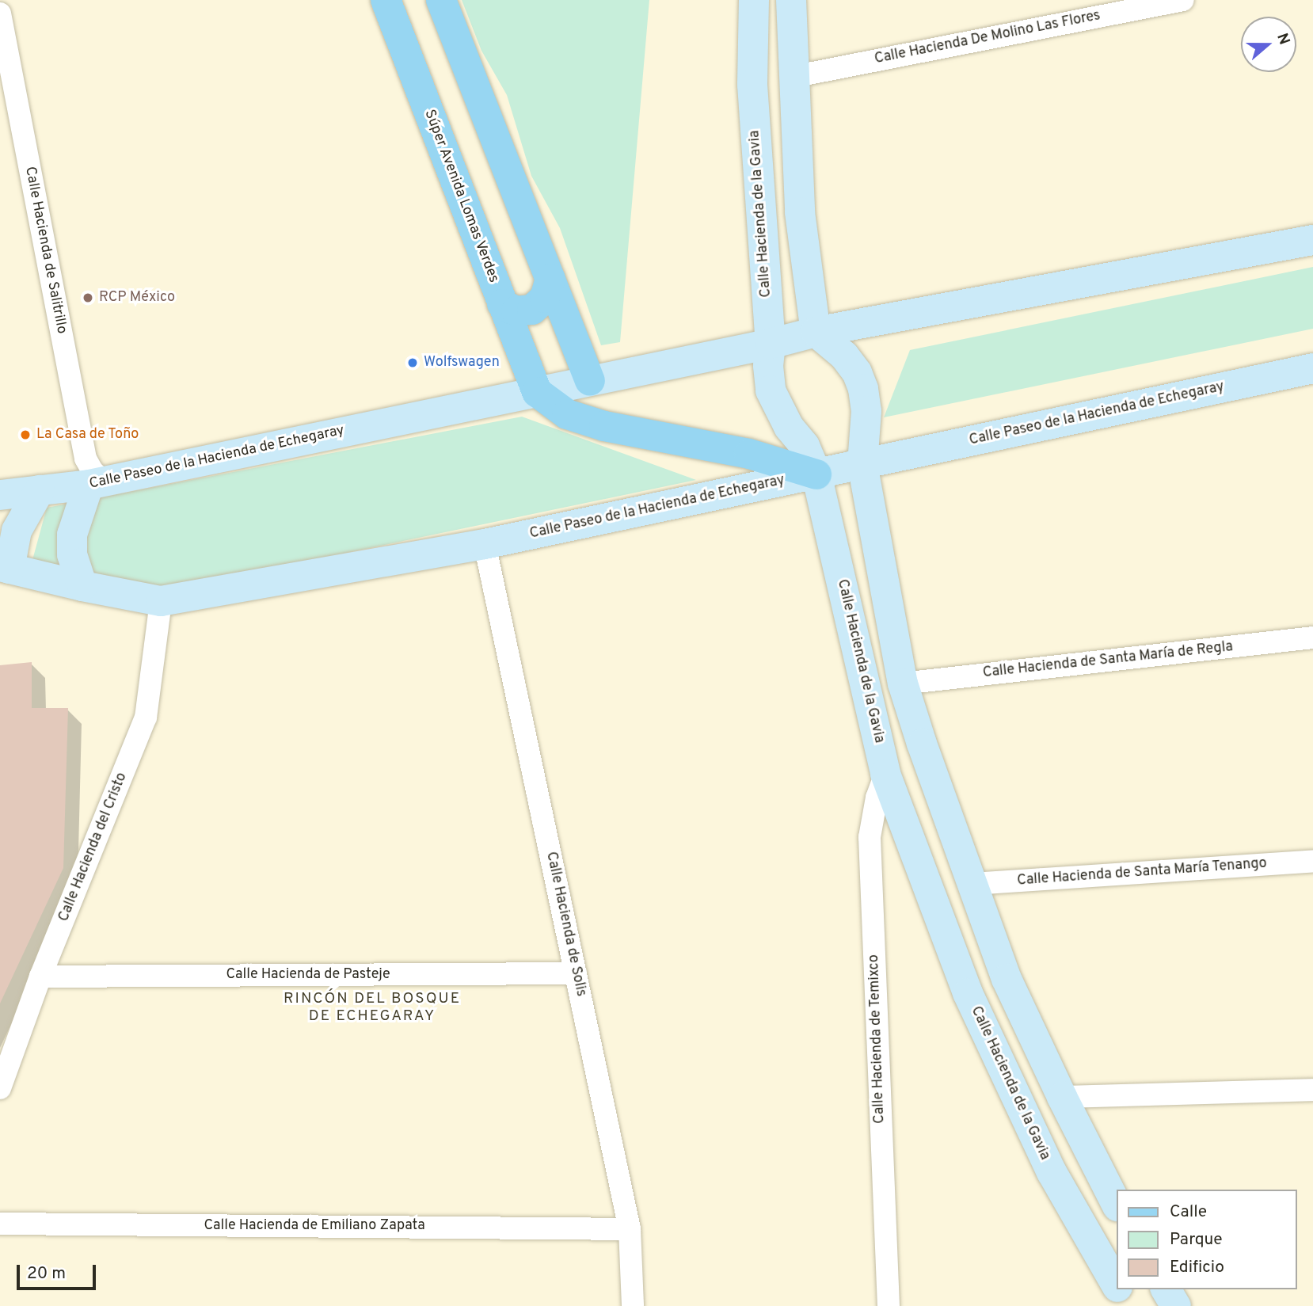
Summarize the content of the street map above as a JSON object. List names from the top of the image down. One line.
{"streets":{"main road":["Súper Avenida Lomas Verdes","Calle Hacienda de la Gavia","Calle Paseo de la Hacienda de Echegaray"],"street":["Calle Hacienda De Molino Las Flores","Calle Hacienda de Salitrillo","Calle Hacienda de Santa María de Regla","Calle Hacienda del Cristo","Calle Hacienda de Santa María Tenango","Calle Hacienda de Solis","Calle Hacienda de Pasteje","Calle Hacienda de Temixco","Calle Hacienda de Emiliano Zapata"]},"crossings":[["Súper Avenida Lomas Verdes","Calle Paseo de la Hacienda de Echegaray"],["Calle Hacienda de la Gavia","Calle Paseo de la Hacienda de Echegaray"],["Calle Hacienda de la Gavia","Calle Hacienda de Temixco"],["Calle Hacienda de Salitrillo","Calle Paseo de la Hacienda de Echegaray"],["Calle Paseo de la Hacienda de Echegaray","Calle Hacienda del Cristo"],["Calle Paseo de la Hacienda de Echegaray","Calle Hacienda de Solis"],["Calle Hacienda del Cristo","Calle Hacienda de Pasteje"],["Calle Hacienda de Solis","Calle Hacienda de Pasteje"],["Calle Hacienda de Solis","Calle Hacienda de Emiliano Zapata"]],"districts":["RINCÓN DEL BOSQUE DE ECHEGARAY"],"places":["RCP México","Wolfswagen","La Casa de Toño"],"legend":["Calle","Parque","Edificio"],"scale_bar":"20 m","north":"right"}
